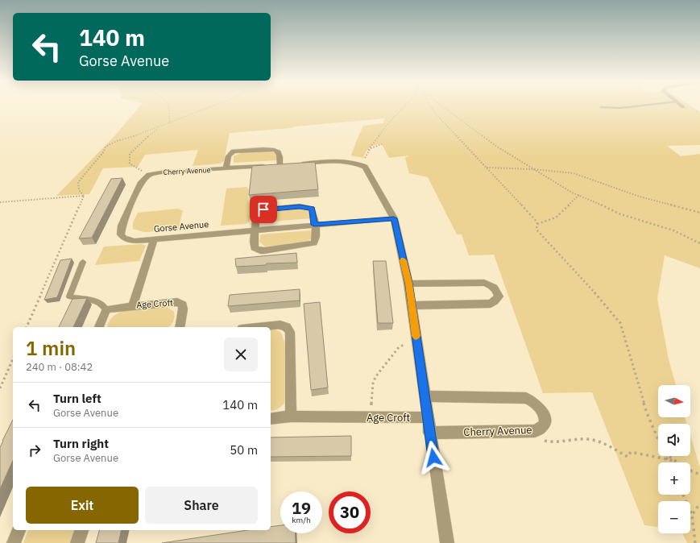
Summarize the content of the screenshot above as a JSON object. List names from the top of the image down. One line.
{"streets":{"street":["Cherry Avenue","Gorse Avenue","Age Croft"]},"crossings":[["Cherry Avenue","Gorse Avenue"],["Gorse Avenue","Age Croft"]],"north":"right","page":{"turn":["140 m","Gorse Avenue"],"heading":["1 min","240 m · 08:42"],"list":[{"name":"Turn left","note":"Gorse Avenue","value":"140 m"},{"name":"Turn right","note":"Gorse Avenue","value":"50 m"}],"map_buttons":["+","−"],"buttons":["Exit","Share"],"speed":"19 km/h","limit":"30"}}
